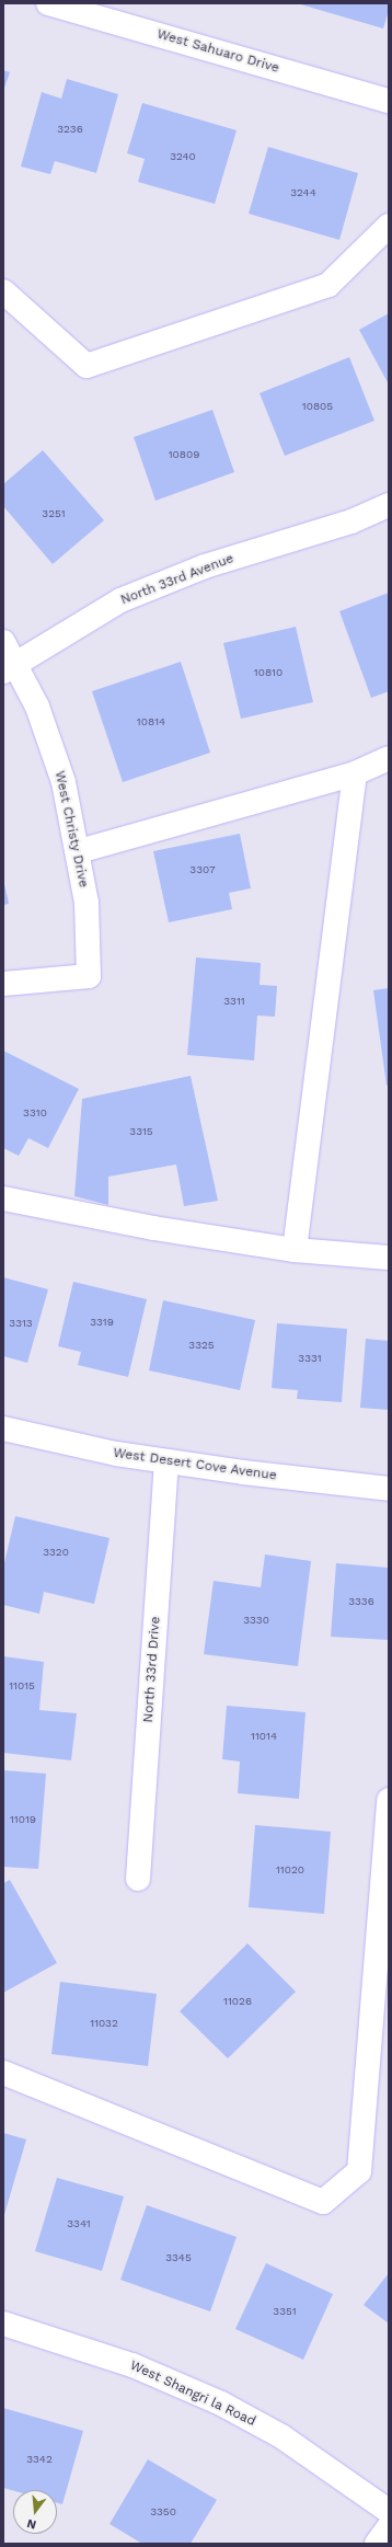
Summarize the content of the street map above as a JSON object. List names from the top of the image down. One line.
{"streets":{"street":["West Sahuaro Drive","North 33rd Avenue","West Christy Drive","West Desert Cove Avenue","North 33rd Drive","West Shangri la Road"]},"crossings":[["North 33rd Avenue","West Christy Drive"],["West Desert Cove Avenue","North 33rd Drive"]],"house_numbers":["3236","3240","3244","10805","10809","3251","10810","10814","3307","3311","3310","3315","3319","3313","3325","3331","3320","3336","3330","11015","11014","11019","11020","11026","11032","3341","3345","3351","3342","3350"],"north":"bottom"}
